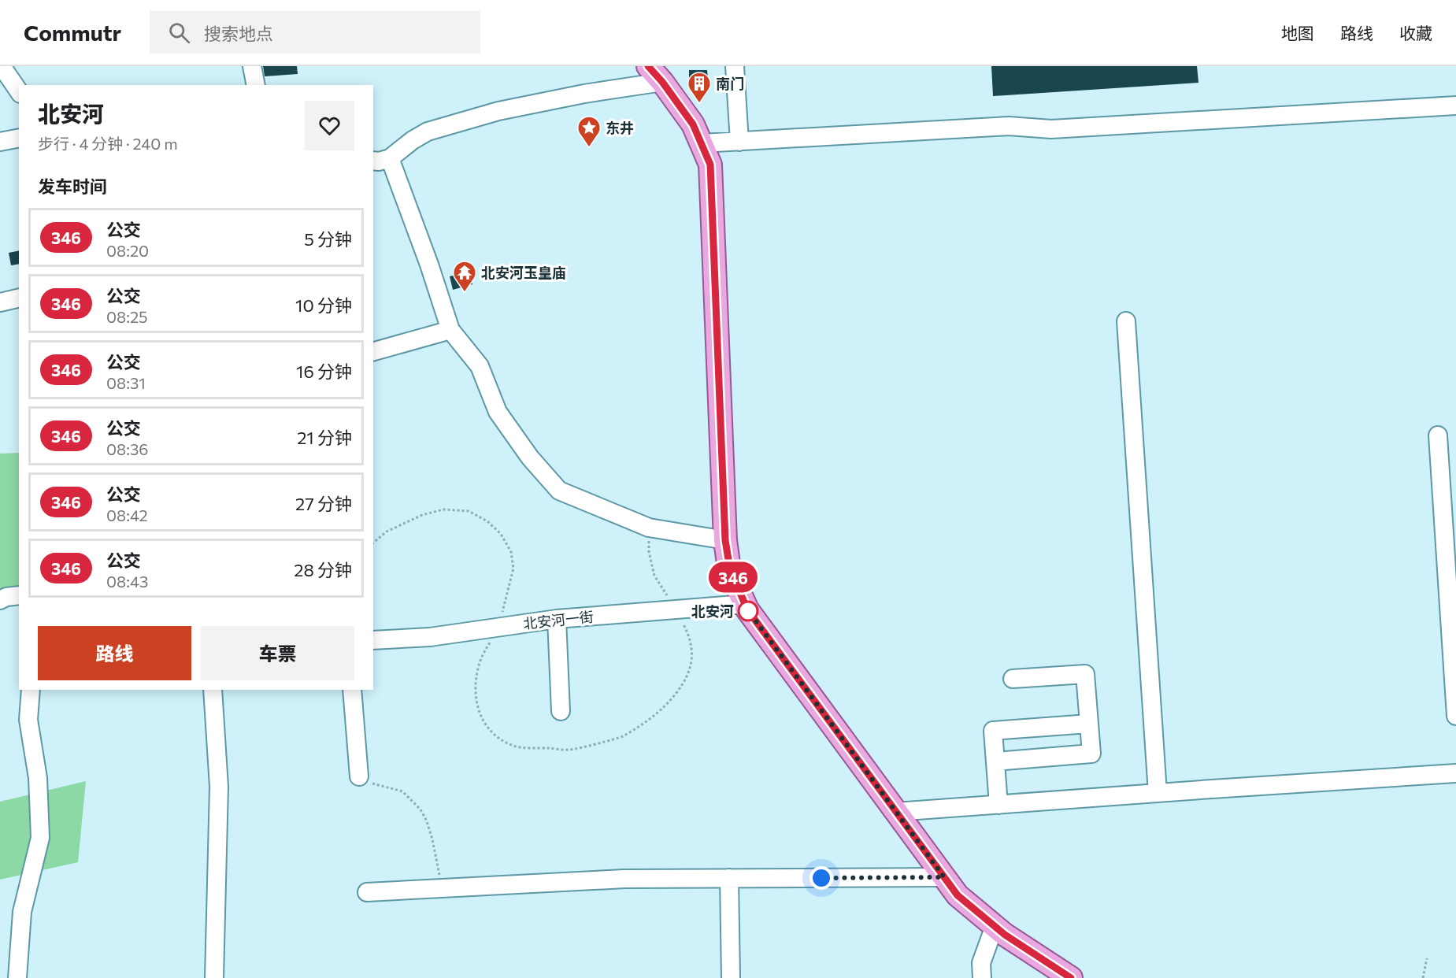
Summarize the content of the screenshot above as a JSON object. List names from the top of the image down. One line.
{"streets":{"street":["北安河一街"]},"places":{"building":["南门"],"place":["东井"],"temple":["北安河玉皇庙"],"other":["北安河"]},"lines":["bus line 346"],"page":{"header":"Commutr","search":"搜索地点","nav":["地图","路线","收藏"],"on_map":"346","heading":[["北安河","步行 · 4 分钟 · 240 m"],"发车时间"],"list":[{"mark":"346","name":"公交","note":"08:20","value":"5 分钟"},{"mark":"346","name":"公交","note":"08:25","value":"10 分钟"},{"mark":"346","name":"公交","note":"08:31","value":"16 分钟"},{"mark":"346","name":"公交","note":"08:36","value":"21 分钟"},{"mark":"346","name":"公交","note":"08:42","value":"27 分钟"},{"mark":"346","name":"公交","note":"08:43","value":"28 分钟"}],"buttons":["路线","车票"]}}
